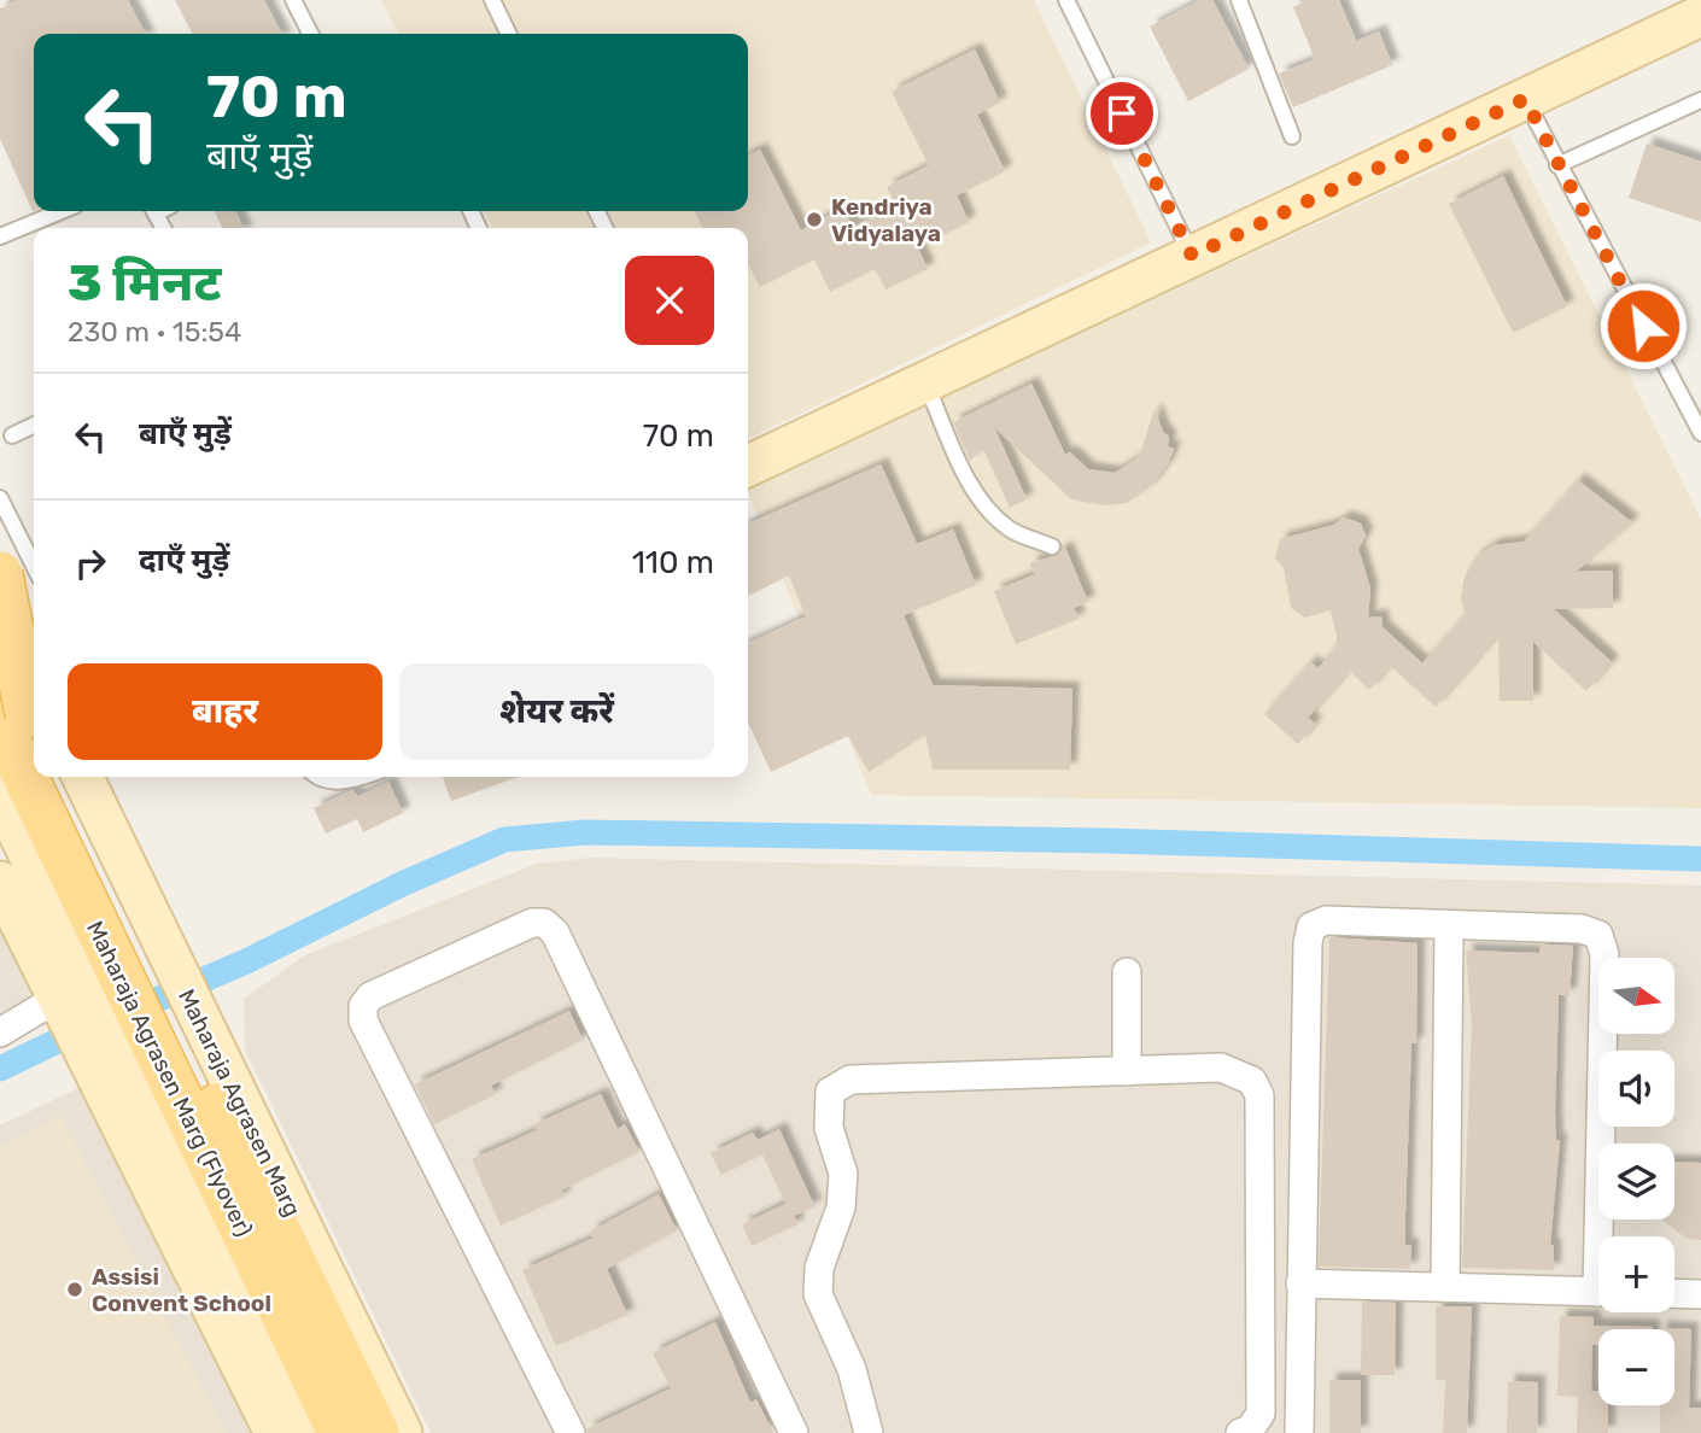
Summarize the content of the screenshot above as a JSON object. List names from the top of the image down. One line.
{"streets":{"main road":["Maharaja Agrasen Marg (Flyover)"],"street":["Maharaja Agrasen Marg"]},"places":["Kendriya Vidyalaya","Assisi Convent School"],"north":"right","page":{"turn":["70 m","बाएँ मुड़ें"],"heading":["3 मिनट","230 m · 15:54"],"list":[{"name":"बाएँ मुड़ें","value":"70 m"},{"name":"दाएँ मुड़ें","value":"110 m"}],"buttons":["बाहर","शेयर करें"],"map_buttons":["+","−"]}}
